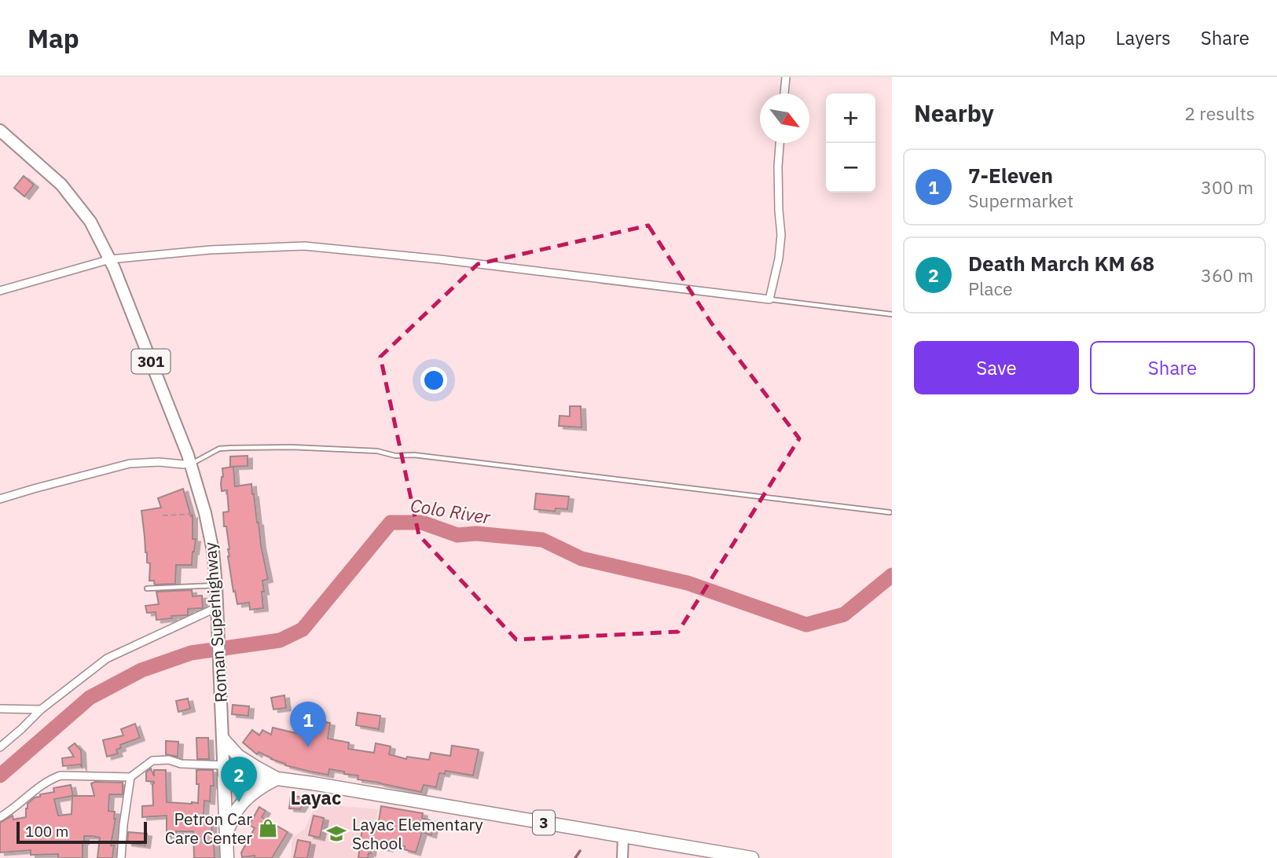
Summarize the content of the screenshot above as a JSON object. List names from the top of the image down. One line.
{"streets":{"highway":["3"],"main road":["301","Roman Superhighway"]},"crossings":[["Roman Superhighway","3"]],"districts":["Layac"],"water":["Colo River"],"places":{"shop":["Petron Car Care Center"],"school or university":["Layac Elementary School"]},"scale_bar":"100 m","north":"bottom right","page":{"header":"Map","nav":["Map","Layers","Share"],"heading":["Nearby","2 results"],"map_buttons":["+","−"],"list":[{"mark":"1","name":"7-Eleven","note":"Supermarket","value":"300 m"},{"mark":"2","name":"Death March KM 68","note":"Place","value":"360 m"}],"buttons":["Save","Share"],"pins":["1","2"],"scale":"100 m"}}
